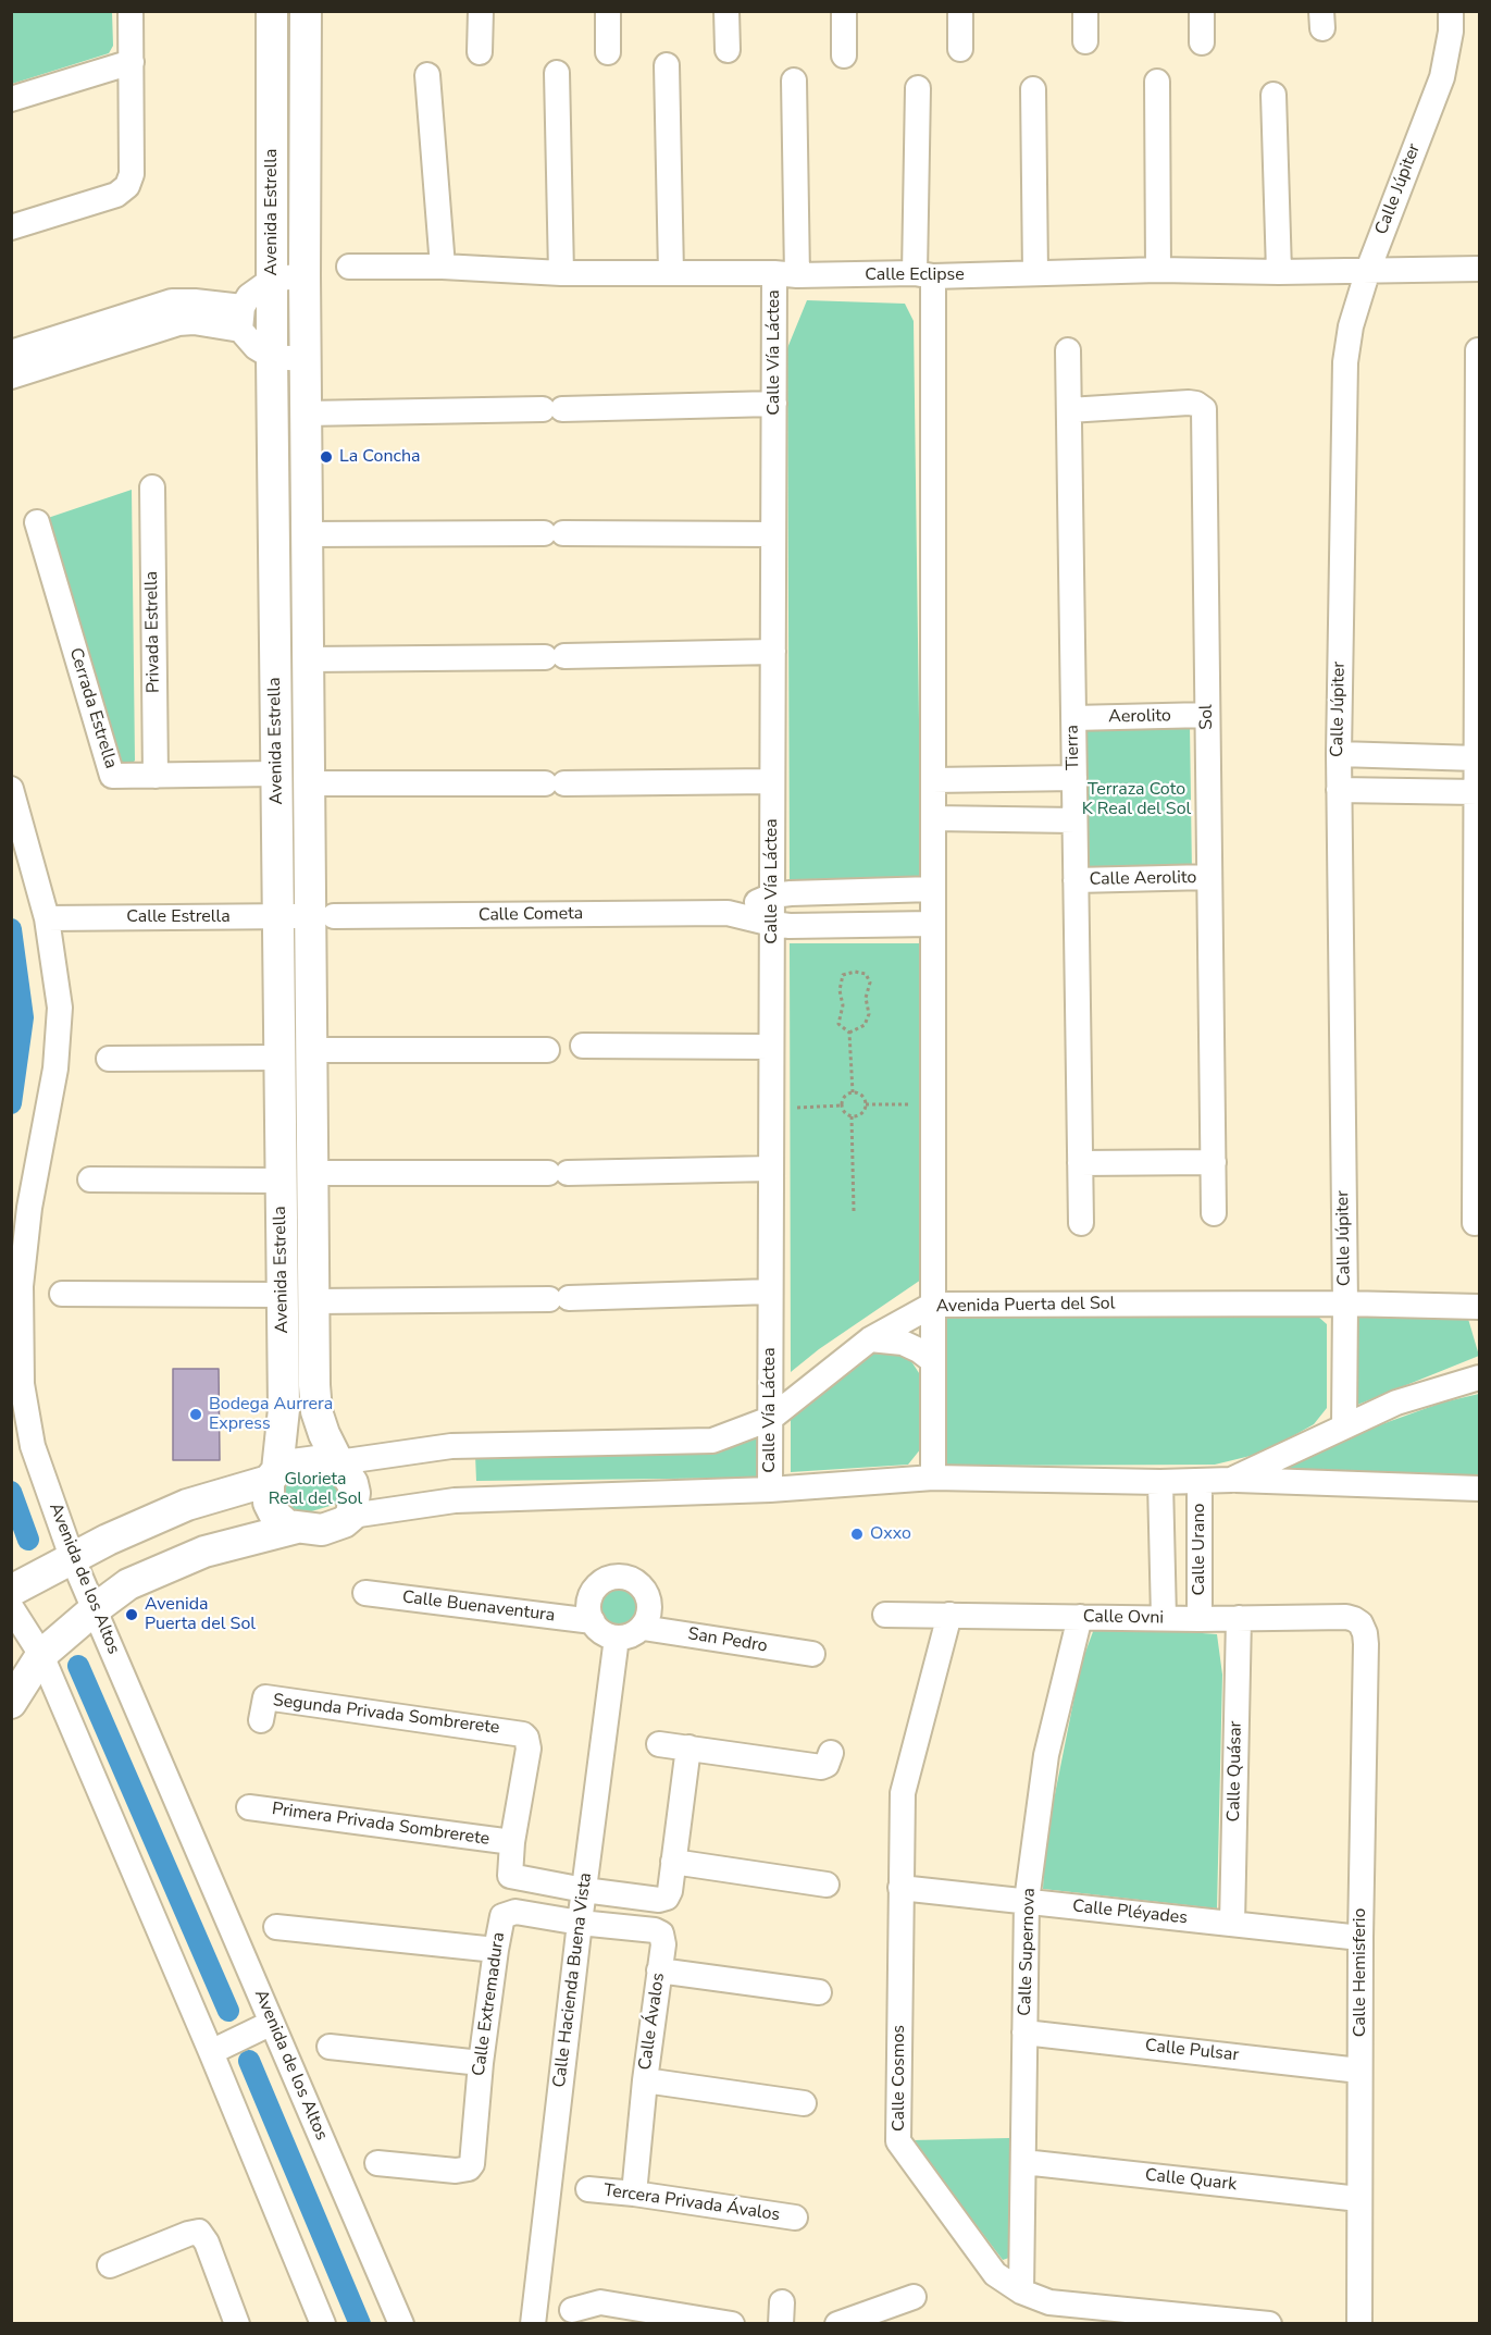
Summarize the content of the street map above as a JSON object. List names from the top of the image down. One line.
{"streets":{"main road":["Avenida Estrella"],"street":["Calle Júpiter","Calle Eclipse","Calle Vía Láctea","Privada Estrella","Cerrada Estrella","Aerolito","Sol","Tierra","Calle Aerolito","Calle Cometa","Calle Estrella","Avenida Puerta del Sol","Calle Urano","Avenida de los Altos","Calle Buenaventura","Calle Ovni","San Pedro","Segunda Privada Sombrerete","Calle Quásar","Primera Privada Sombrerete","Calle Pléyades","Calle Supernova","Calle Hemisferio","Calle Hacienda Buena Vista","Calle Extremadura","Calle Ávalos","Calle Pulsar","Calle Cosmos","Calle Quark","Tercera Privada Ávalos"]},"crossings":[["Calle Júpiter","Calle Eclipse"],["Calle Júpiter","Avenida Puerta del Sol"],["Avenida Estrella","Cerrada Estrella"],["Avenida Estrella","Calle Cometa"],["Avenida Estrella","Calle Estrella"],["Avenida Estrella","Avenida Puerta del Sol"],["Calle Eclipse","Calle Vía Láctea"],["Calle Vía Láctea","Calle Cometa"],["Calle Vía Láctea","Avenida Puerta del Sol"],["Privada Estrella","Cerrada Estrella"],["Aerolito","Sol"],["Aerolito","Tierra"],["Sol","Tierra"],["Sol","Calle Aerolito"],["Tierra","Calle Aerolito"],["Calle Cometa","Calle Estrella"],["Calle Estrella","Avenida de los Altos"],["Calle Urano","Calle Ovni"],["Calle Buenaventura","San Pedro"],["Calle Buenaventura","Calle Hacienda Buena Vista"],["Calle Ovni","Calle Quásar"],["Calle Ovni","Calle Supernova"],["Calle Ovni","Calle Hemisferio"],["Calle Ovni","Calle Cosmos"],["San Pedro","Calle Hacienda Buena Vista"],["Segunda Privada Sombrerete","Primera Privada Sombrerete"],["Calle Quásar","Calle Pléyades"],["Calle Pléyades","Calle Supernova"],["Calle Pléyades","Calle Hemisferio"],["Calle Pléyades","Calle Cosmos"],["Calle Supernova","Calle Pulsar"],["Calle Supernova","Calle Cosmos"],["Calle Supernova","Calle Quark"],["Calle Hemisferio","Calle Pulsar"],["Calle Hemisferio","Calle Quark"],["Calle Hacienda Buena Vista","Calle Extremadura"],["Calle Hacienda Buena Vista","Calle Ávalos"],["Calle Extremadura","Calle Ávalos"],["Calle Ávalos","Tercera Privada Ávalos"]],"parks":["Terraza Coto K Real del Sol","Glorieta Real del Sol"],"places":["La Concha","Bodega Aurrera Express","Oxxo","Avenida Puerta del Sol"]}
